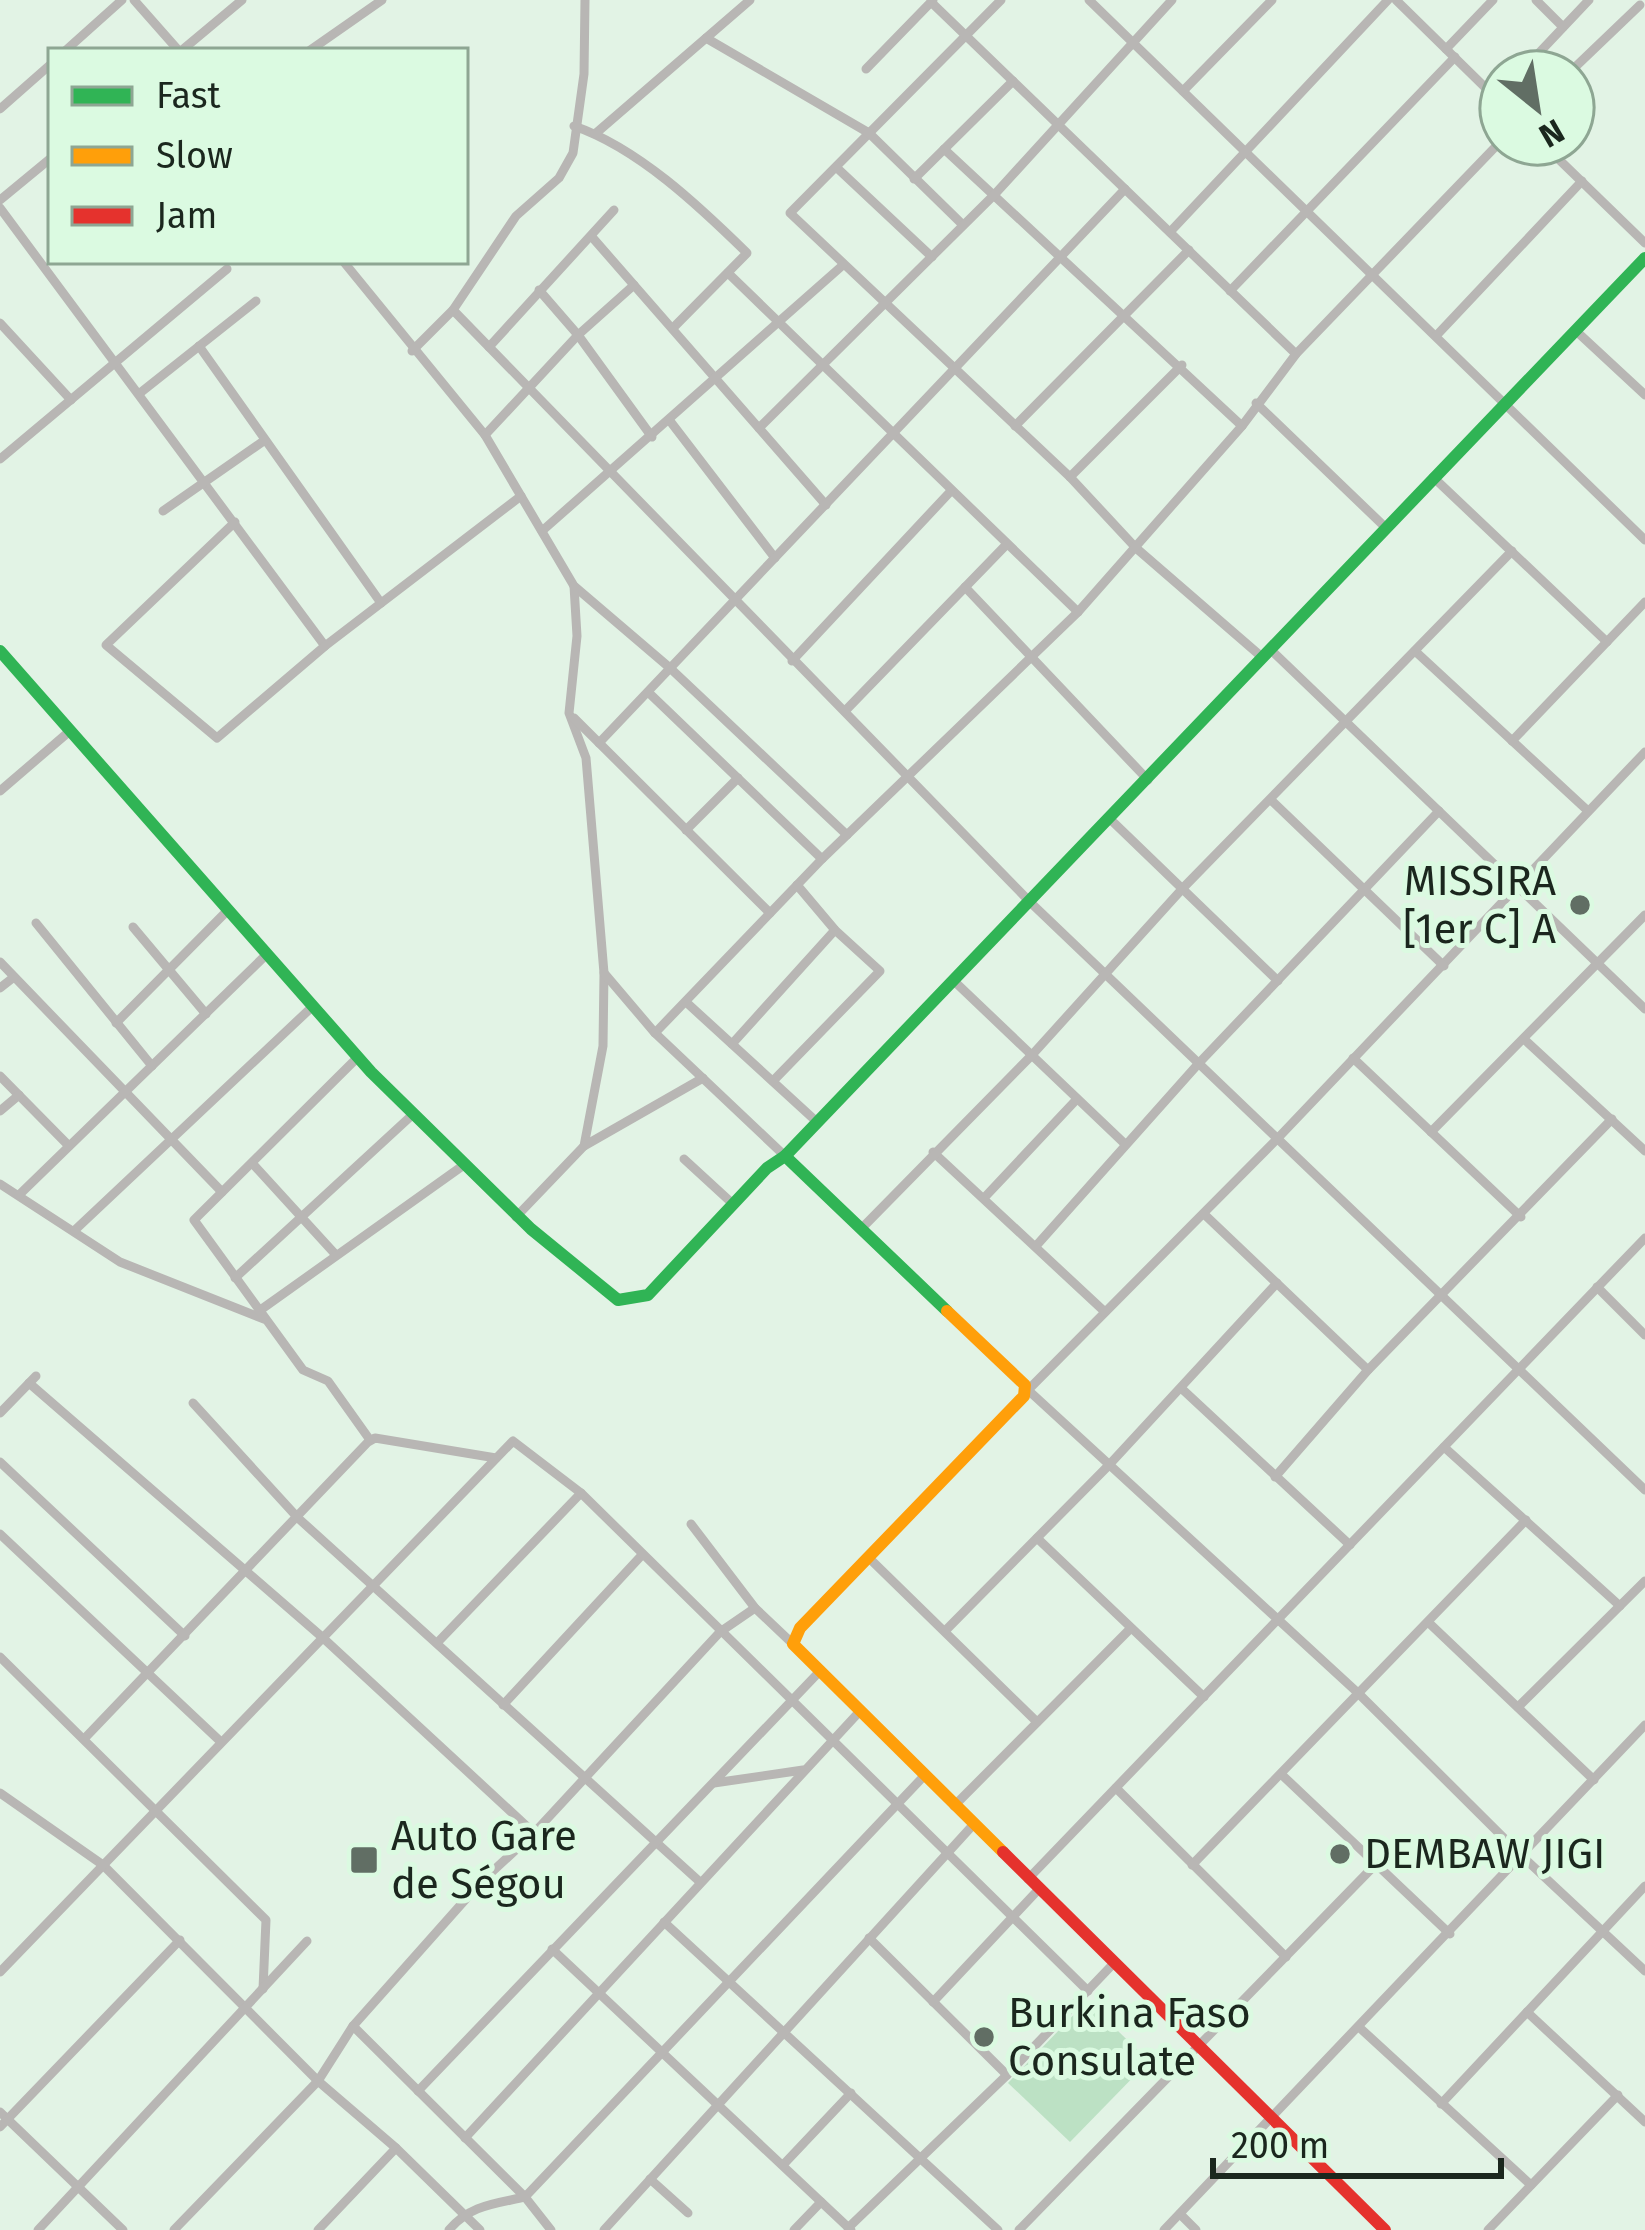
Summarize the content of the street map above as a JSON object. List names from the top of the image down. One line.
{"places":{"other":["MISSIRA [1er C] A","DEMBAW JIGI","Burkina Faso Consulate"],"transit":["Auto Gare de Ségou"]},"legend":["Fast","Slow","Jam"],"scale_bar":"200 m","north":"bottom right"}
